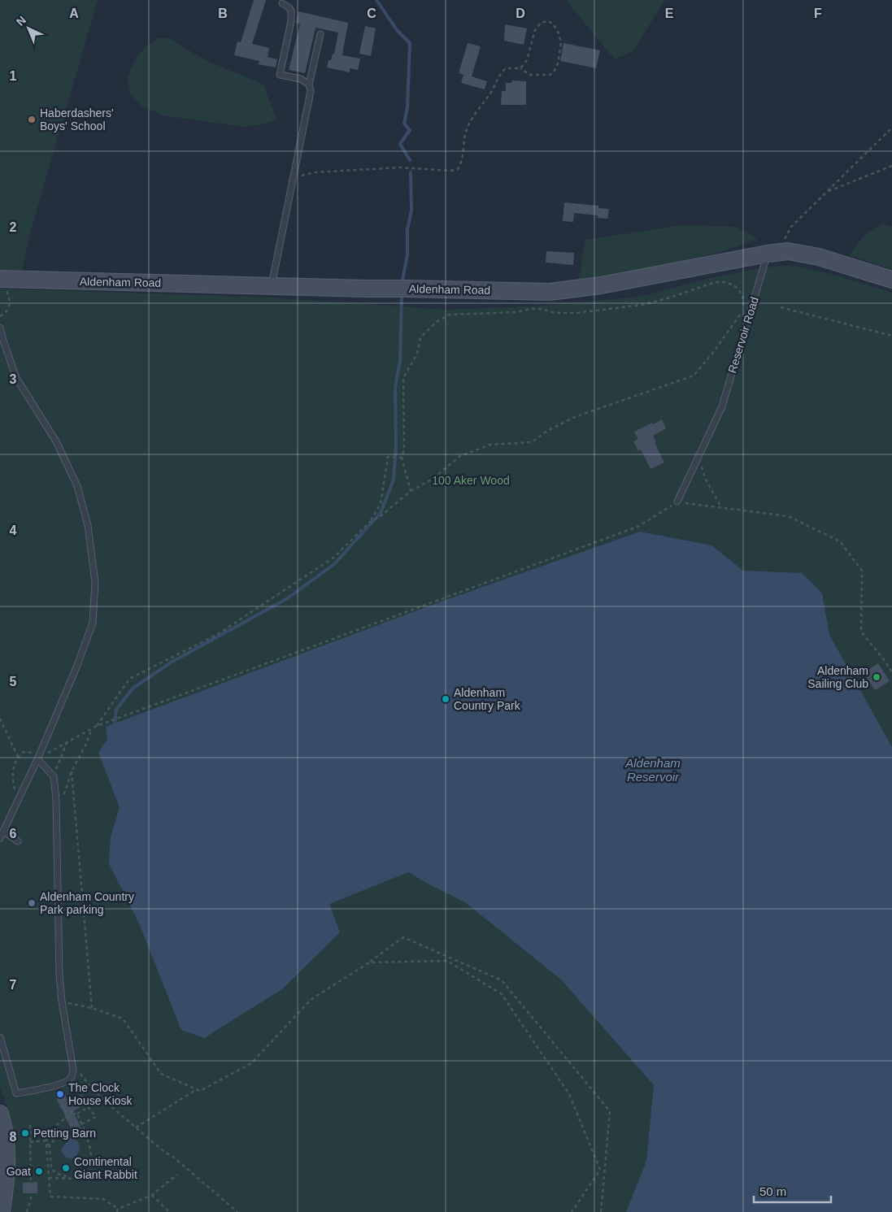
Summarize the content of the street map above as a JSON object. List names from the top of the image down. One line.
{"streets":{"street":["Aldenham Road"],"lane":["Reservoir Road"]},"crossings":[["Aldenham Road","Reservoir Road"]],"water":["Aldenham Reservoir"],"parks":["100 Aker Wood"],"places":["Haberdashers' Boys' School","Aldenham Sailing Club","Aldenham Country Park","Aldenham Country Park parking","The Clock House Kiosk","Petting Barn","Continental Giant Rabbit","Goat"],"scale_bar":"50 m","north":"top left","grid":{"columns":["A","B","C","D","E","F"],"rows":["1","2","3","4","5","6","7","8"]}}
